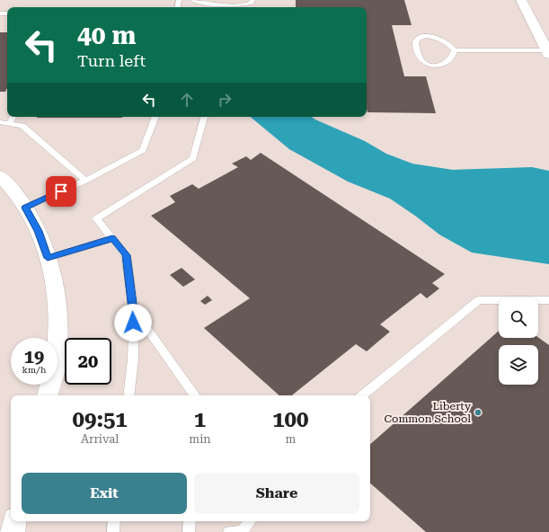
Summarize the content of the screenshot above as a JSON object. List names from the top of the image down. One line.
{"places":["Liberty Common School"],"page":{"turn":["40 m","Turn left"],"speed":"19 km/h","limit":"20","eta":["09:51","Arrival","1","min","100","m"],"buttons":["Exit","Share"]}}
